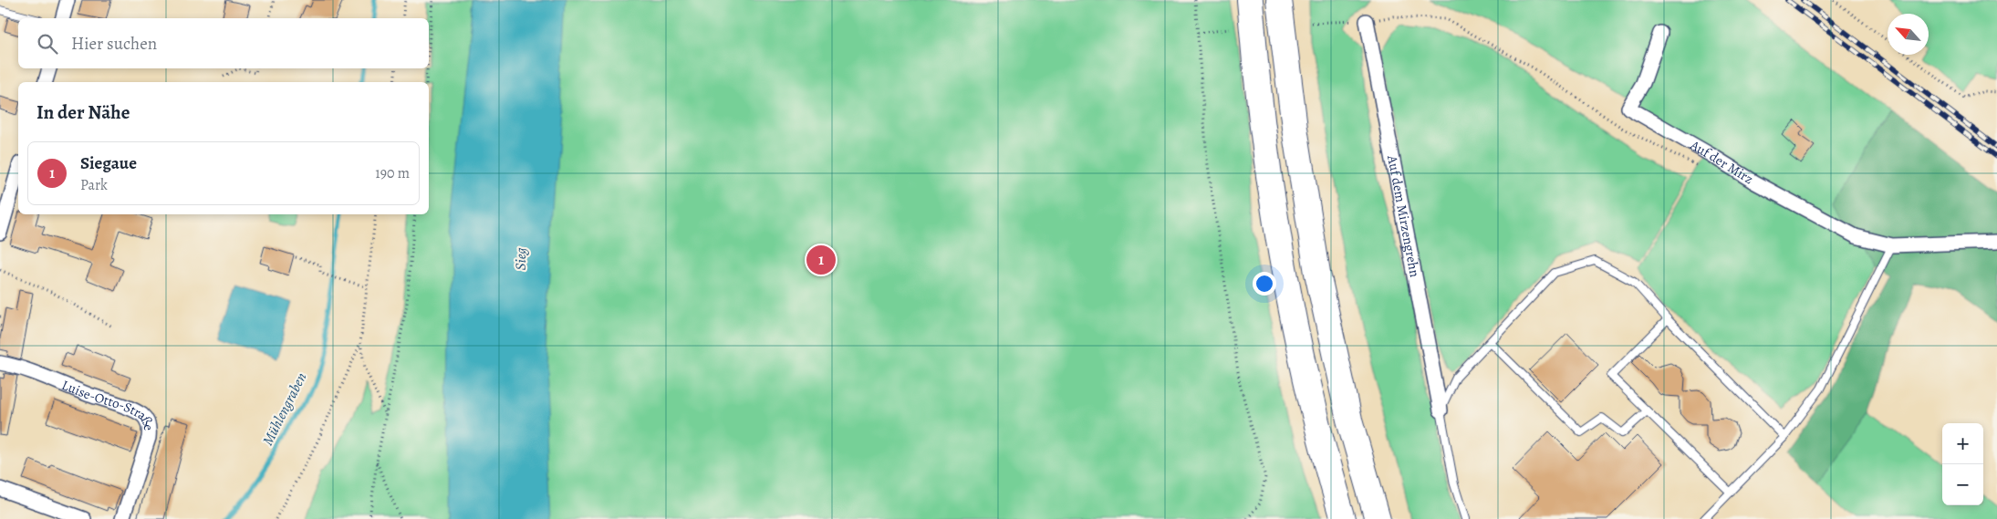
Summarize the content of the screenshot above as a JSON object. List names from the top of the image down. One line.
{"streets":{"street":["Auf der Mirz","Auf dem Mirzengrehn","Luise-Otto-Straße"]},"water":["Sieg","Mühlengraben"],"north":"top left","page":{"search":"Hier suchen","heading":"In der Nähe","list":[{"mark":"1","name":"Siegaue","note":"Park","value":"190 m"}],"pins":"1","map_buttons":["+","−"]}}
